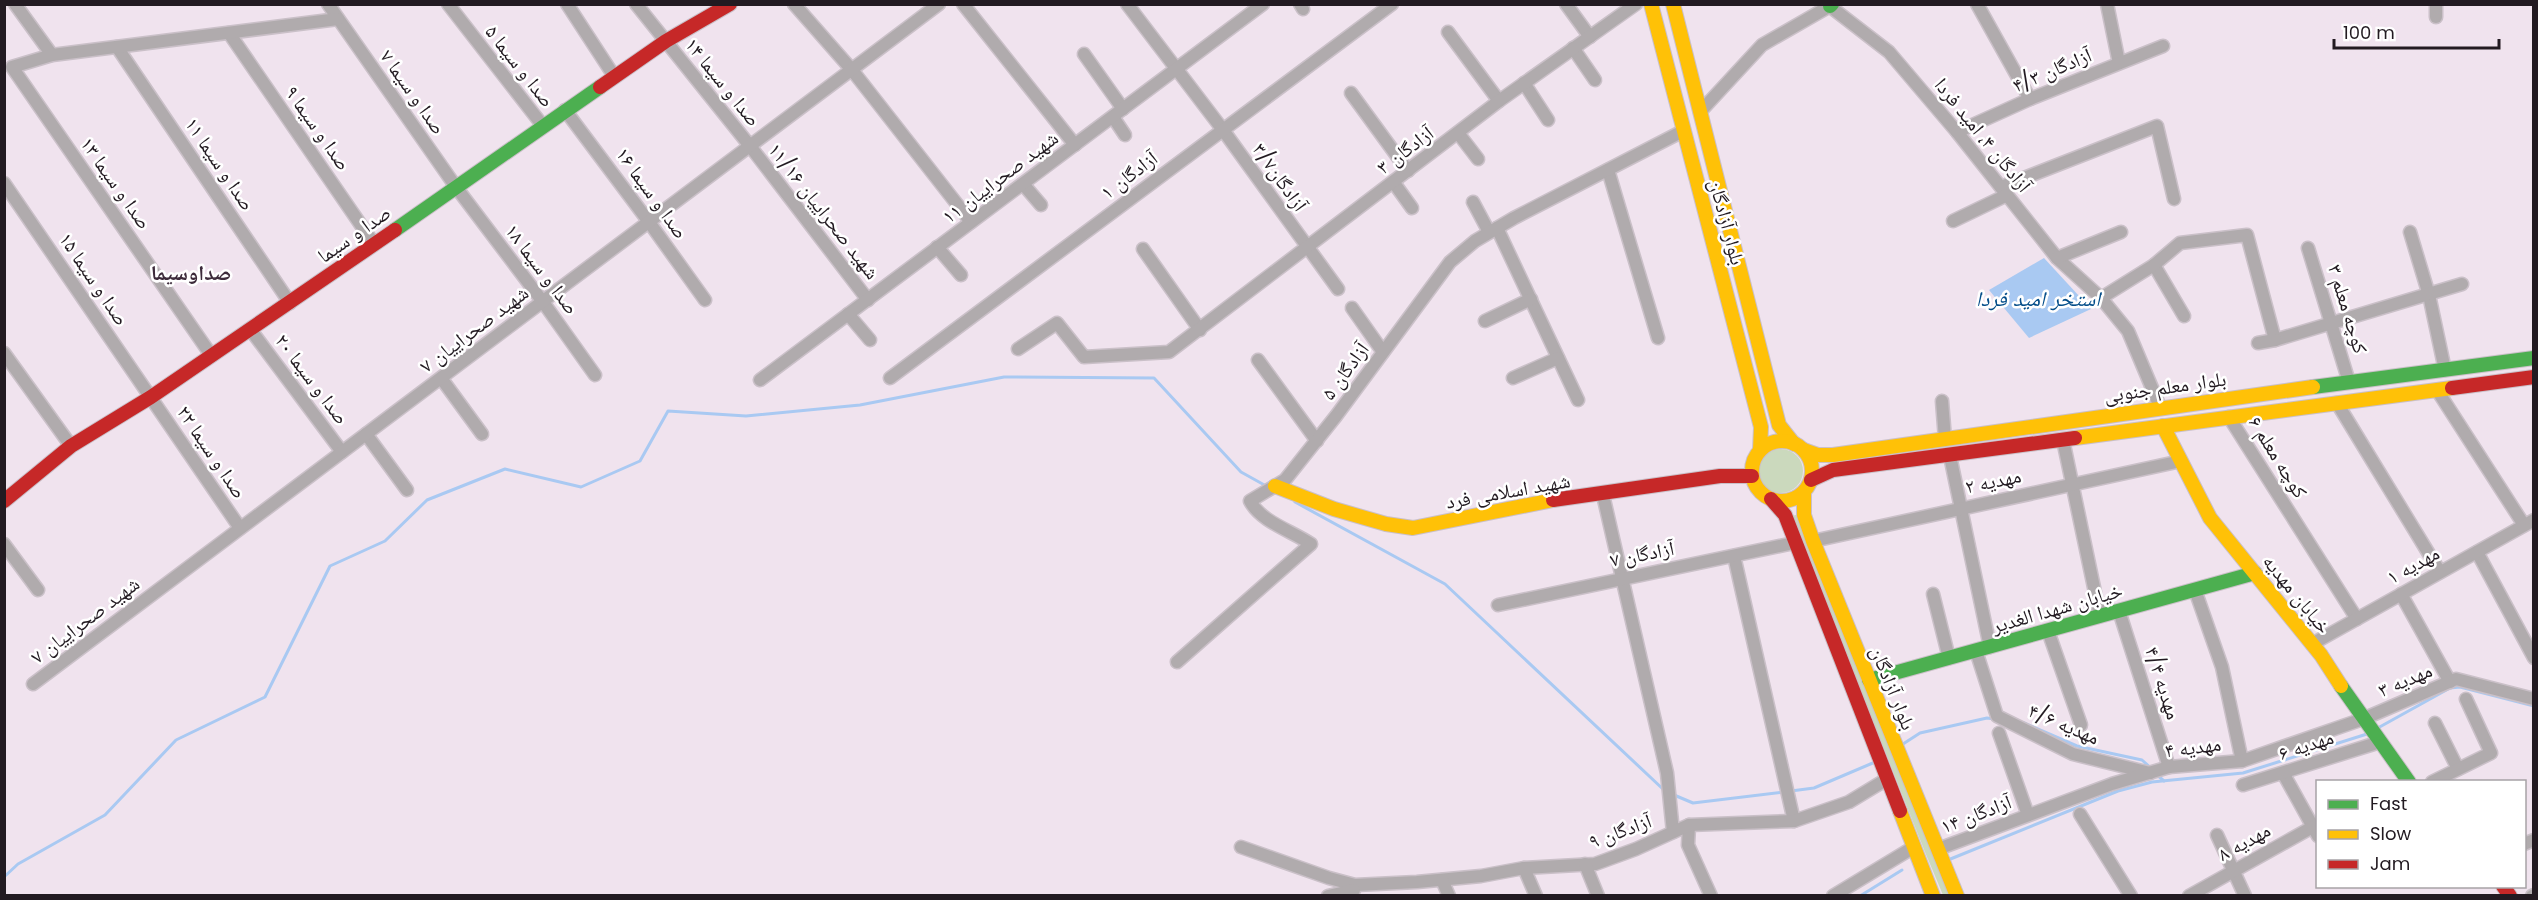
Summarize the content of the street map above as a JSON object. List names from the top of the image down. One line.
{"streets":{"main road":["بلوار آزادگان","صدا و سیما","بلوار معلم جنوبی","شهید اسلامی فرد","خیابان مهدیه","خیابان شهدا الغدیر"],"street":["صدا و سیما ۵","آزادگان ۴/۳","صدا و سیما ۱۴","صدا و سیما ۷","صدا و سیما ۹","آزادگان ۴، امید فردا","آزادگان ۳","صدا و سیما ۱۱","آزادگان ۱","شهید صحراییان ۱۱","آزادگان۳/۷","صدا و سیما ۱۳","صدا و سیما ۱۶","شهید صحراییان ۱۱/۱۶","صدا و سیما ۱۸","صدا و سیما ۱۵","کوچه معلم ۳","شهید صحراییان ۷","آزادگان ۵","صدا و سیما ۲۰","صدا و سیما ۲۲","کوچه معلم ۶","مهدیه ۲","آزادگان ۷","مهدیه ۱","مهدیه ۳","مهدیه ۴/۴","مهدیه ۴/۶","مهدیه ۶","مهدیه ۴","آزادگان ۱۴","آزادگان ۹","مهدیه ۸"]},"crossings":[["صدا و سیما ۵","صدا و سیما"],["آزادگان ۴/۳","آزادگان ۴، امید فردا"],["صدا و سیما ۱۴","شهید صحراییان ۱۱/۱۶"],["صدا و سیما ۱۴","صدا و سیما"],["صدا و سیما ۱۴","شهید صحراییان ۷"],["صدا و سیما ۷","صدا و سیما"],["صدا و سیما ۷","صدا و سیما ۱۸"],["صدا و سیما ۹","صدا و سیما"],["آزادگان ۴، امید فردا","بلوار معلم جنوبی"],["آزادگان ۳","آزادگان۳/۷"],["صدا و سیما ۱۱","صدا و سیما"],["آزادگان ۱","آزادگان۳/۷"],["شهید صحراییان ۱۱","آزادگان۳/۷"],["شهید صحراییان ۱۱","شهید صحراییان ۱۱/۱۶"],["صدا و سیما ۱۳","صدا و سیما"],["صدا و سیما ۱۶","صدا و سیما"],["صدا و سیما ۱۶","شهید صحراییان ۷"],["شهید صحراییان ۱۱/۱۶","شهید صحراییان ۷"],["بلوار آزادگان","آزادگان ۵"],["بلوار آزادگان","بلوار معلم جنوبی"],["بلوار آزادگان","مهدیه ۲"],["بلوار آزادگان","شهید اسلامی فرد"],["بلوار آزادگان","آزادگان ۷"],["بلوار آزادگان","خیابان شهدا الغدیر"],["بلوار آزادگان","آزادگان ۱۴"],["بلوار آزادگان","آزادگان ۹"],["صدا و سیما","صدا و سیما ۱۸"],["صدا و سیما","صدا و سیما ۱۵"],["صدا و سیما","صدا و سیما ۲۰"],["صدا و سیما","صدا و سیما ۲۲"],["صدا و سیما ۱۸","شهید صحراییان ۷"],["صدا و سیما ۱۵","صدا و سیما ۲۲"],["کوچه معلم ۳","بلوار معلم جنوبی"],["شهید صحراییان ۷","صدا و سیما ۲۰"],["شهید صحراییان ۷","صدا و سیما ۲۲"],["آزادگان ۵","شهید اسلامی فرد"],["بلوار معلم جنوبی","کوچه معلم ۶"],["بلوار معلم جنوبی","شهید اسلامی فرد"],["بلوار معلم جنوبی","خیابان مهدیه"],["کوچه معلم ۶","مهدیه ۱"],["مهدیه ۲","خیابان مهدیه"],["مهدیه ۱","خیابان مهدیه"],["خیابان مهدیه","خیابان شهدا الغدیر"],["خیابان مهدیه","مهدیه ۳"],["خیابان مهدیه","مهدیه ۶"],["خیابان مهدیه","مهدیه ۴"],["خیابان شهدا الغدیر","مهدیه ۴/۴"],["خیابان شهدا الغدیر","مهدیه ۴/۶"],["مهدیه ۳","مهدیه ۴"],["مهدیه ۴/۴","مهدیه ۴"],["مهدیه ۴/۶","مهدیه ۴"],["مهدیه ۴","آزادگان ۱۴"]],"districts":["صداوسیما"],"water":["استخر امید فردا"],"legend":["Fast","Slow","Jam"],"scale_bar":"100 m"}
